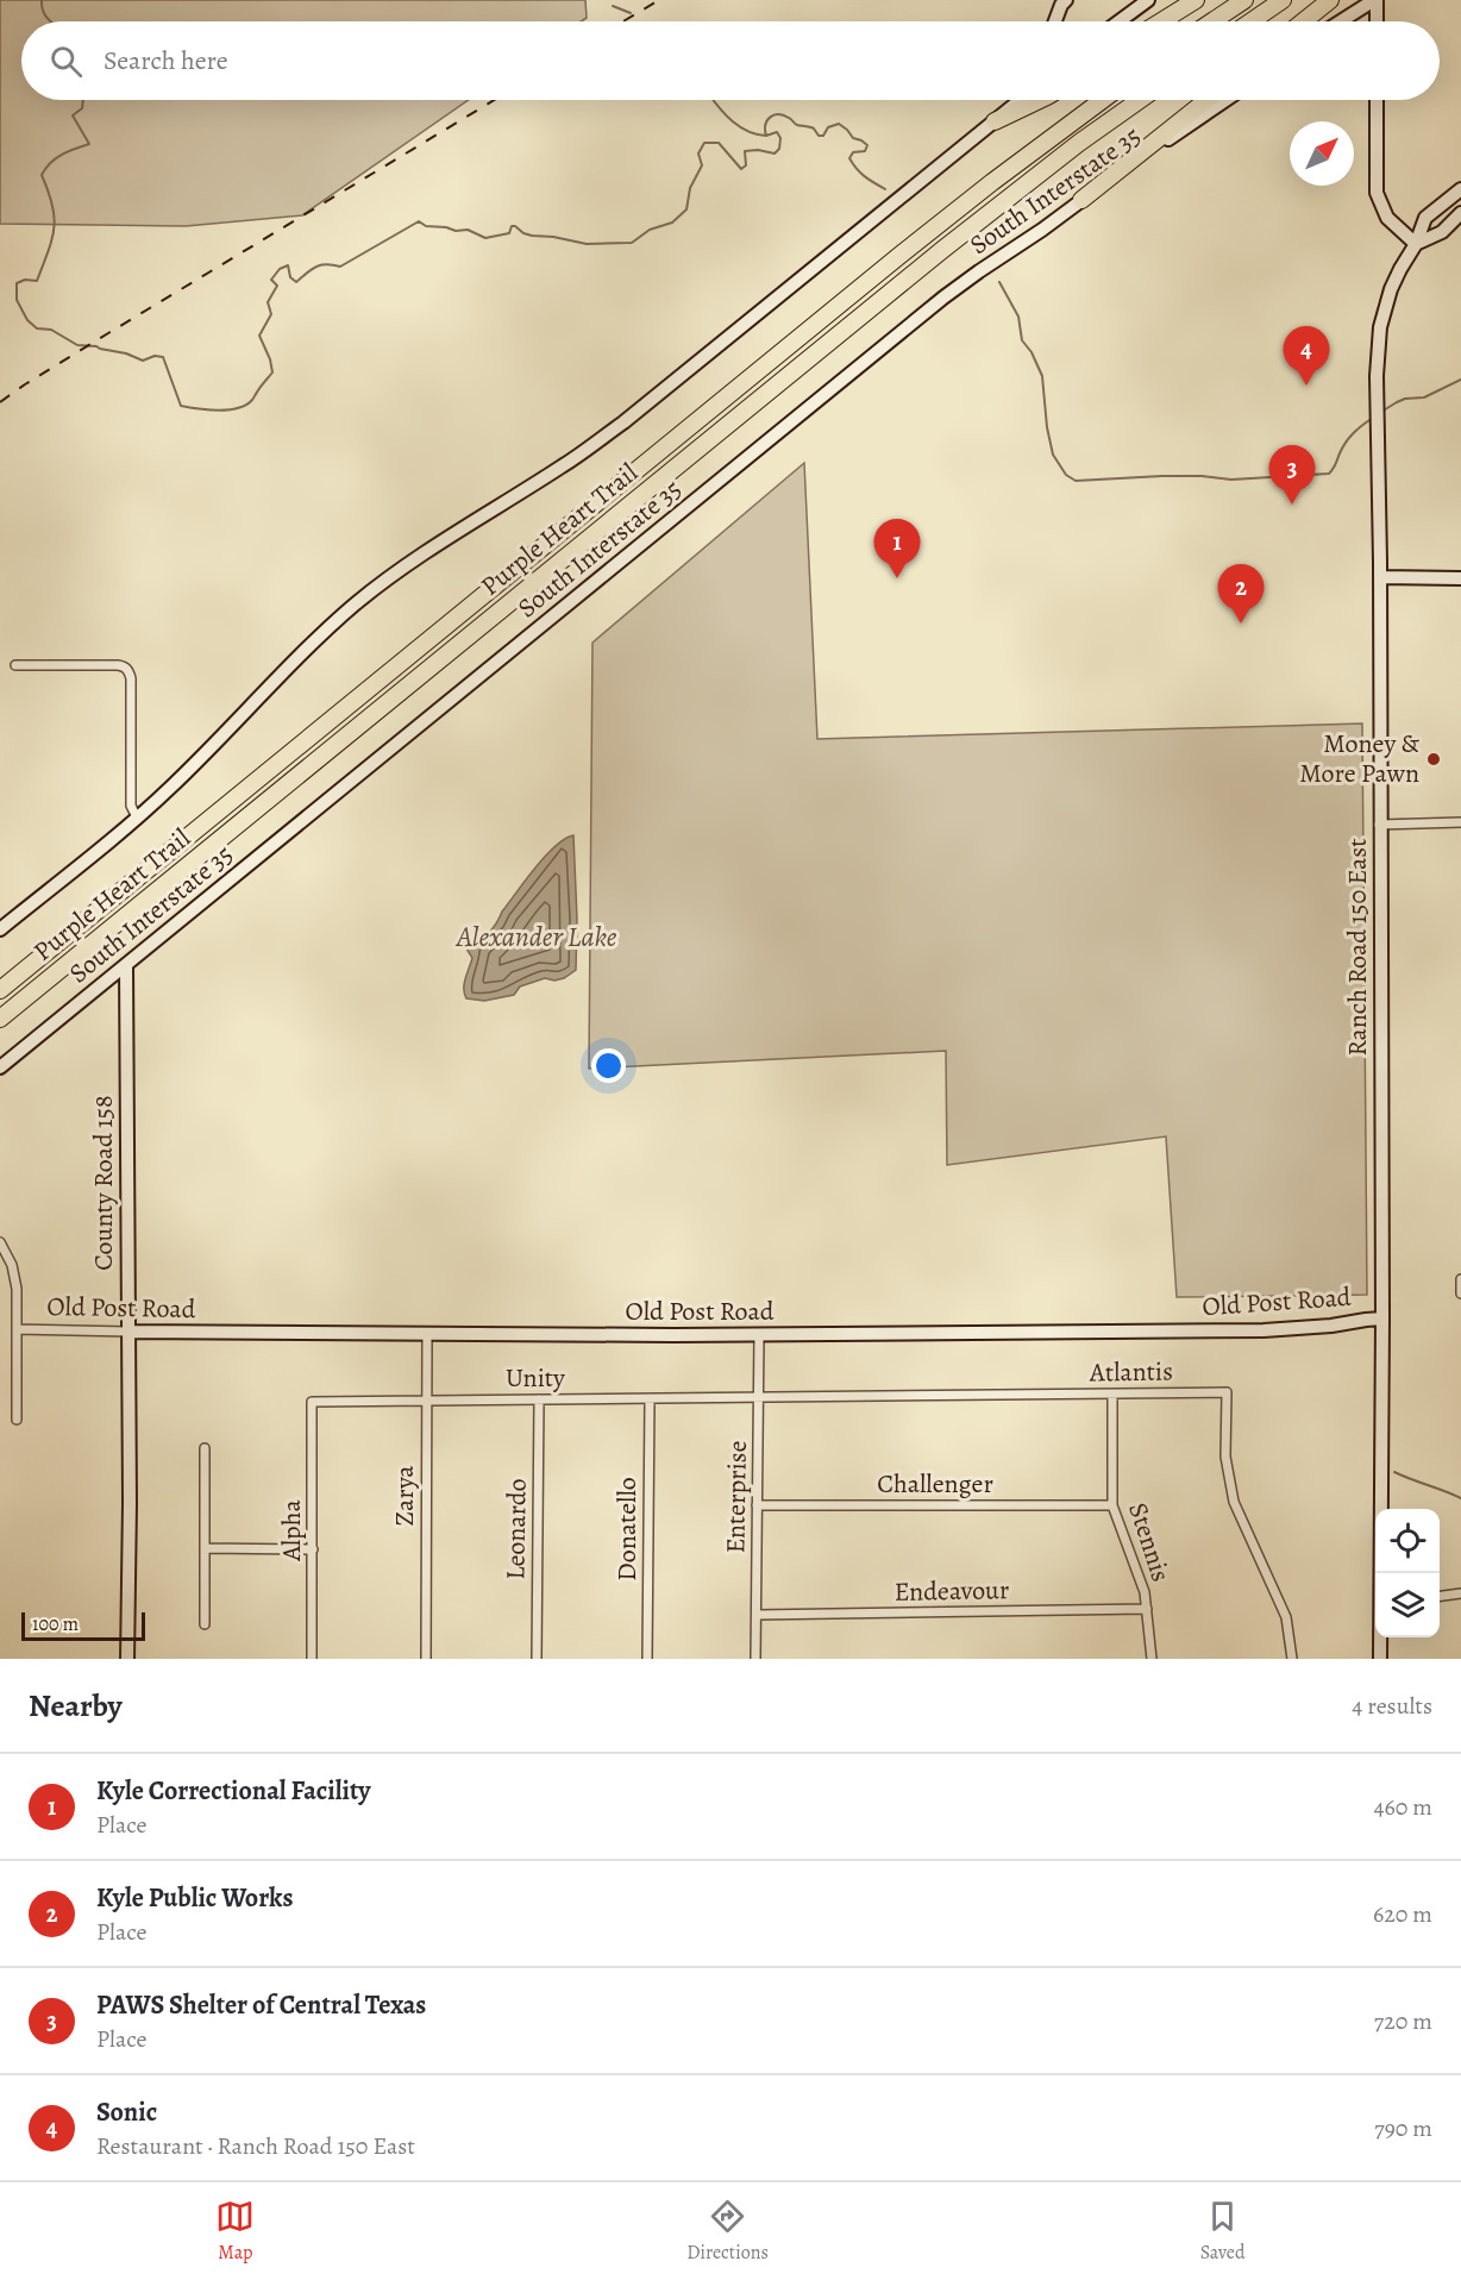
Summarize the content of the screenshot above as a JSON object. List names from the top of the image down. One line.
{"streets":{"highway":["Purple Heart Trail"],"main road":["South Interstate 35","Ranch Road 150 East","County Road 158","Old Post Road"],"street":["Atlantis","Unity","Challenger","Zarya","Enterprise","Leonardo","Donatello","Alpha","Stennis","Endeavour"]},"crossings":[["South Interstate 35","County Road 158"],["Ranch Road 150 East","Old Post Road"],["County Road 158","Old Post Road"],["Old Post Road","Zarya"],["Old Post Road","Enterprise"],["Atlantis","Unity"],["Atlantis","Enterprise"],["Atlantis","Stennis"],["Unity","Zarya"],["Unity","Enterprise"],["Unity","Leonardo"],["Unity","Donatello"],["Unity","Alpha"],["Challenger","Enterprise"],["Challenger","Stennis"],["Enterprise","Endeavour"],["Stennis","Endeavour"]],"water":["Alexander Lake"],"places":["Money & More Pawn"],"scale_bar":"100 m","north":"top right","page":{"search":"Search here","pins":["4","3","1","2"],"scale":"100 m","heading":["Nearby","4 results"],"list":[{"mark":"1","name":"Kyle Correctional Facility","note":"Place","value":"460 m"},{"mark":"2","name":"Kyle Public Works","note":"Place","value":"620 m"},{"mark":"3","name":"PAWS Shelter of Central Texas","note":"Place","value":"720 m"},{"mark":"4","name":"Sonic","note":"Restaurant · Ranch Road 150 East","value":"790 m"}],"nav":["Map","Directions","Saved"]}}
